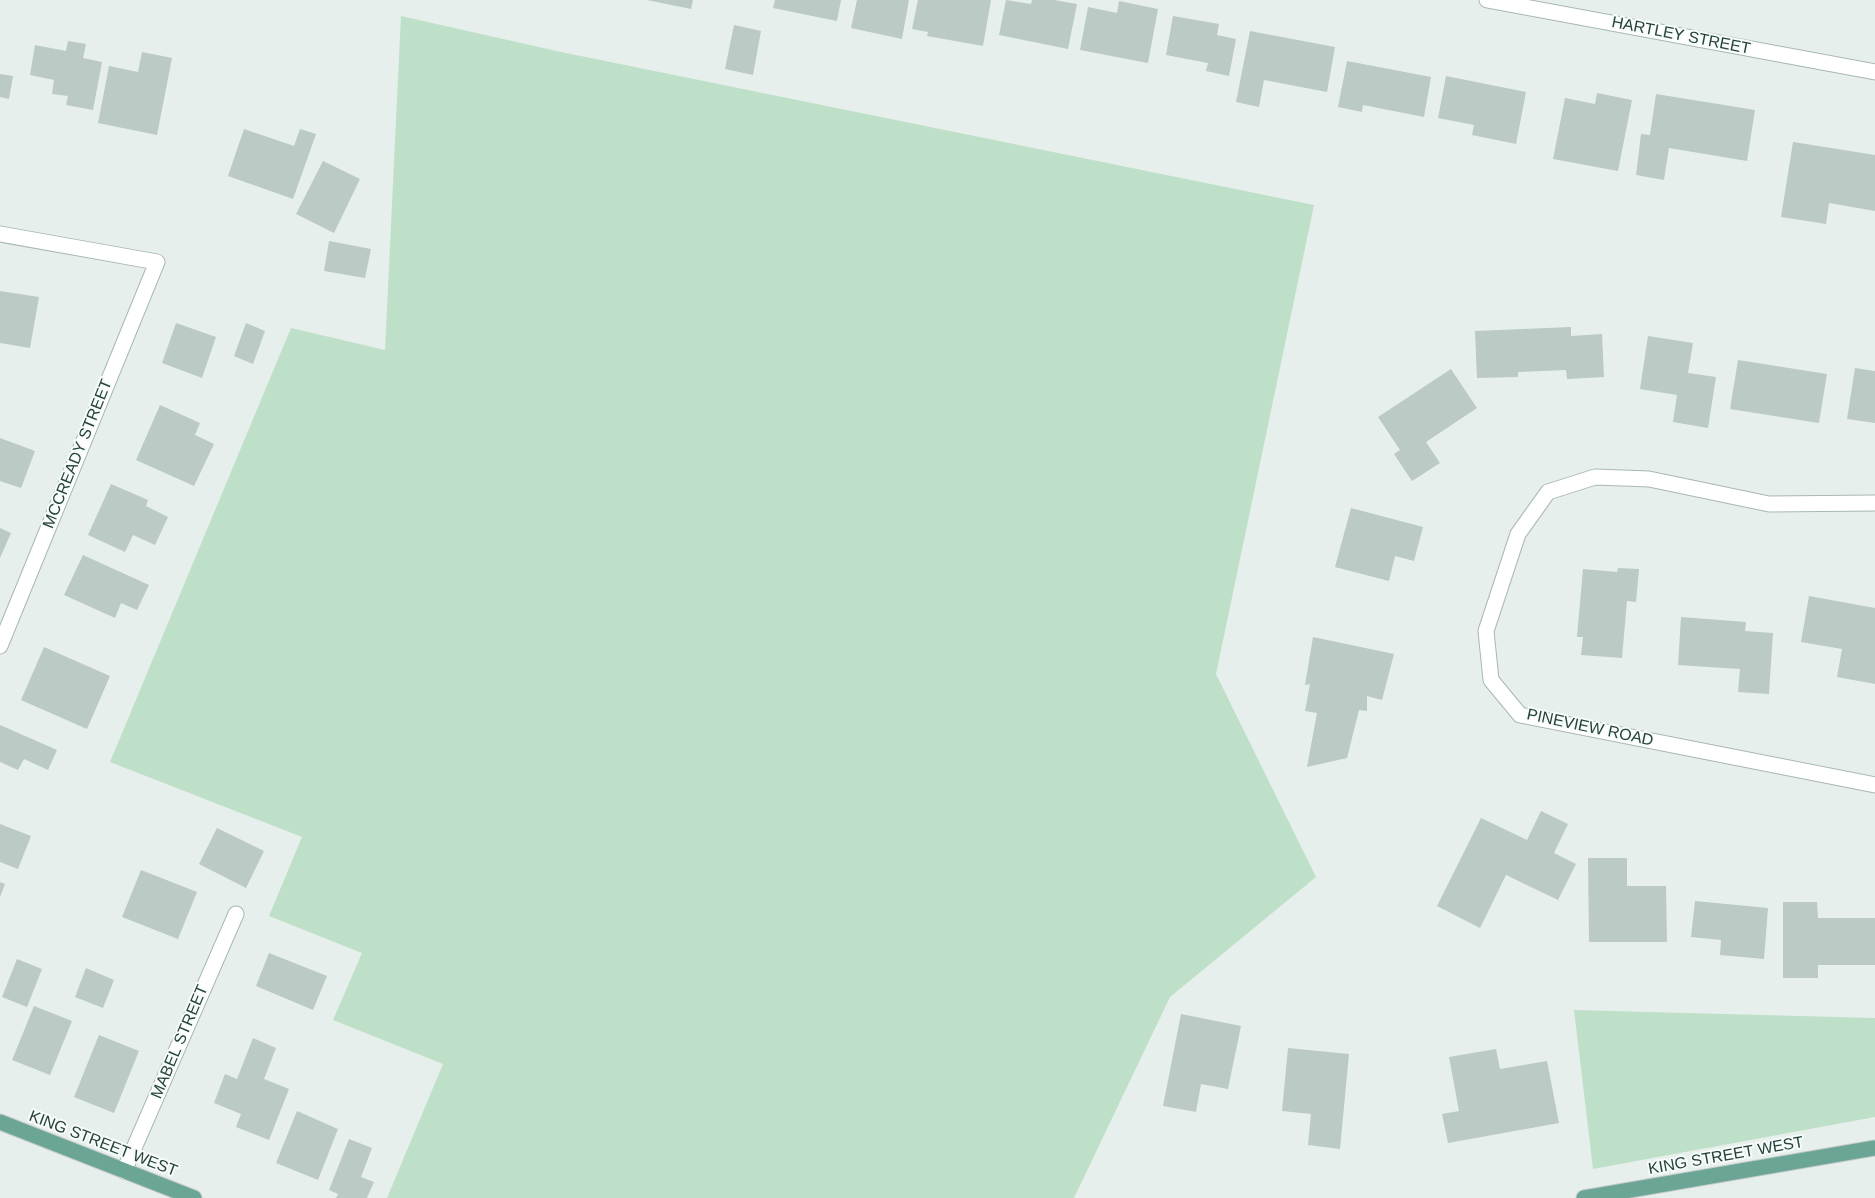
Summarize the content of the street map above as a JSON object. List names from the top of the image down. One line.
{"streets":{"main road":["KING STREET WEST"],"street":["HARTLEY STREET","MCCREADY STREET","PINEVIEW ROAD","MABEL STREET"]},"crossings":[["MABEL STREET","KING STREET WEST"]]}
